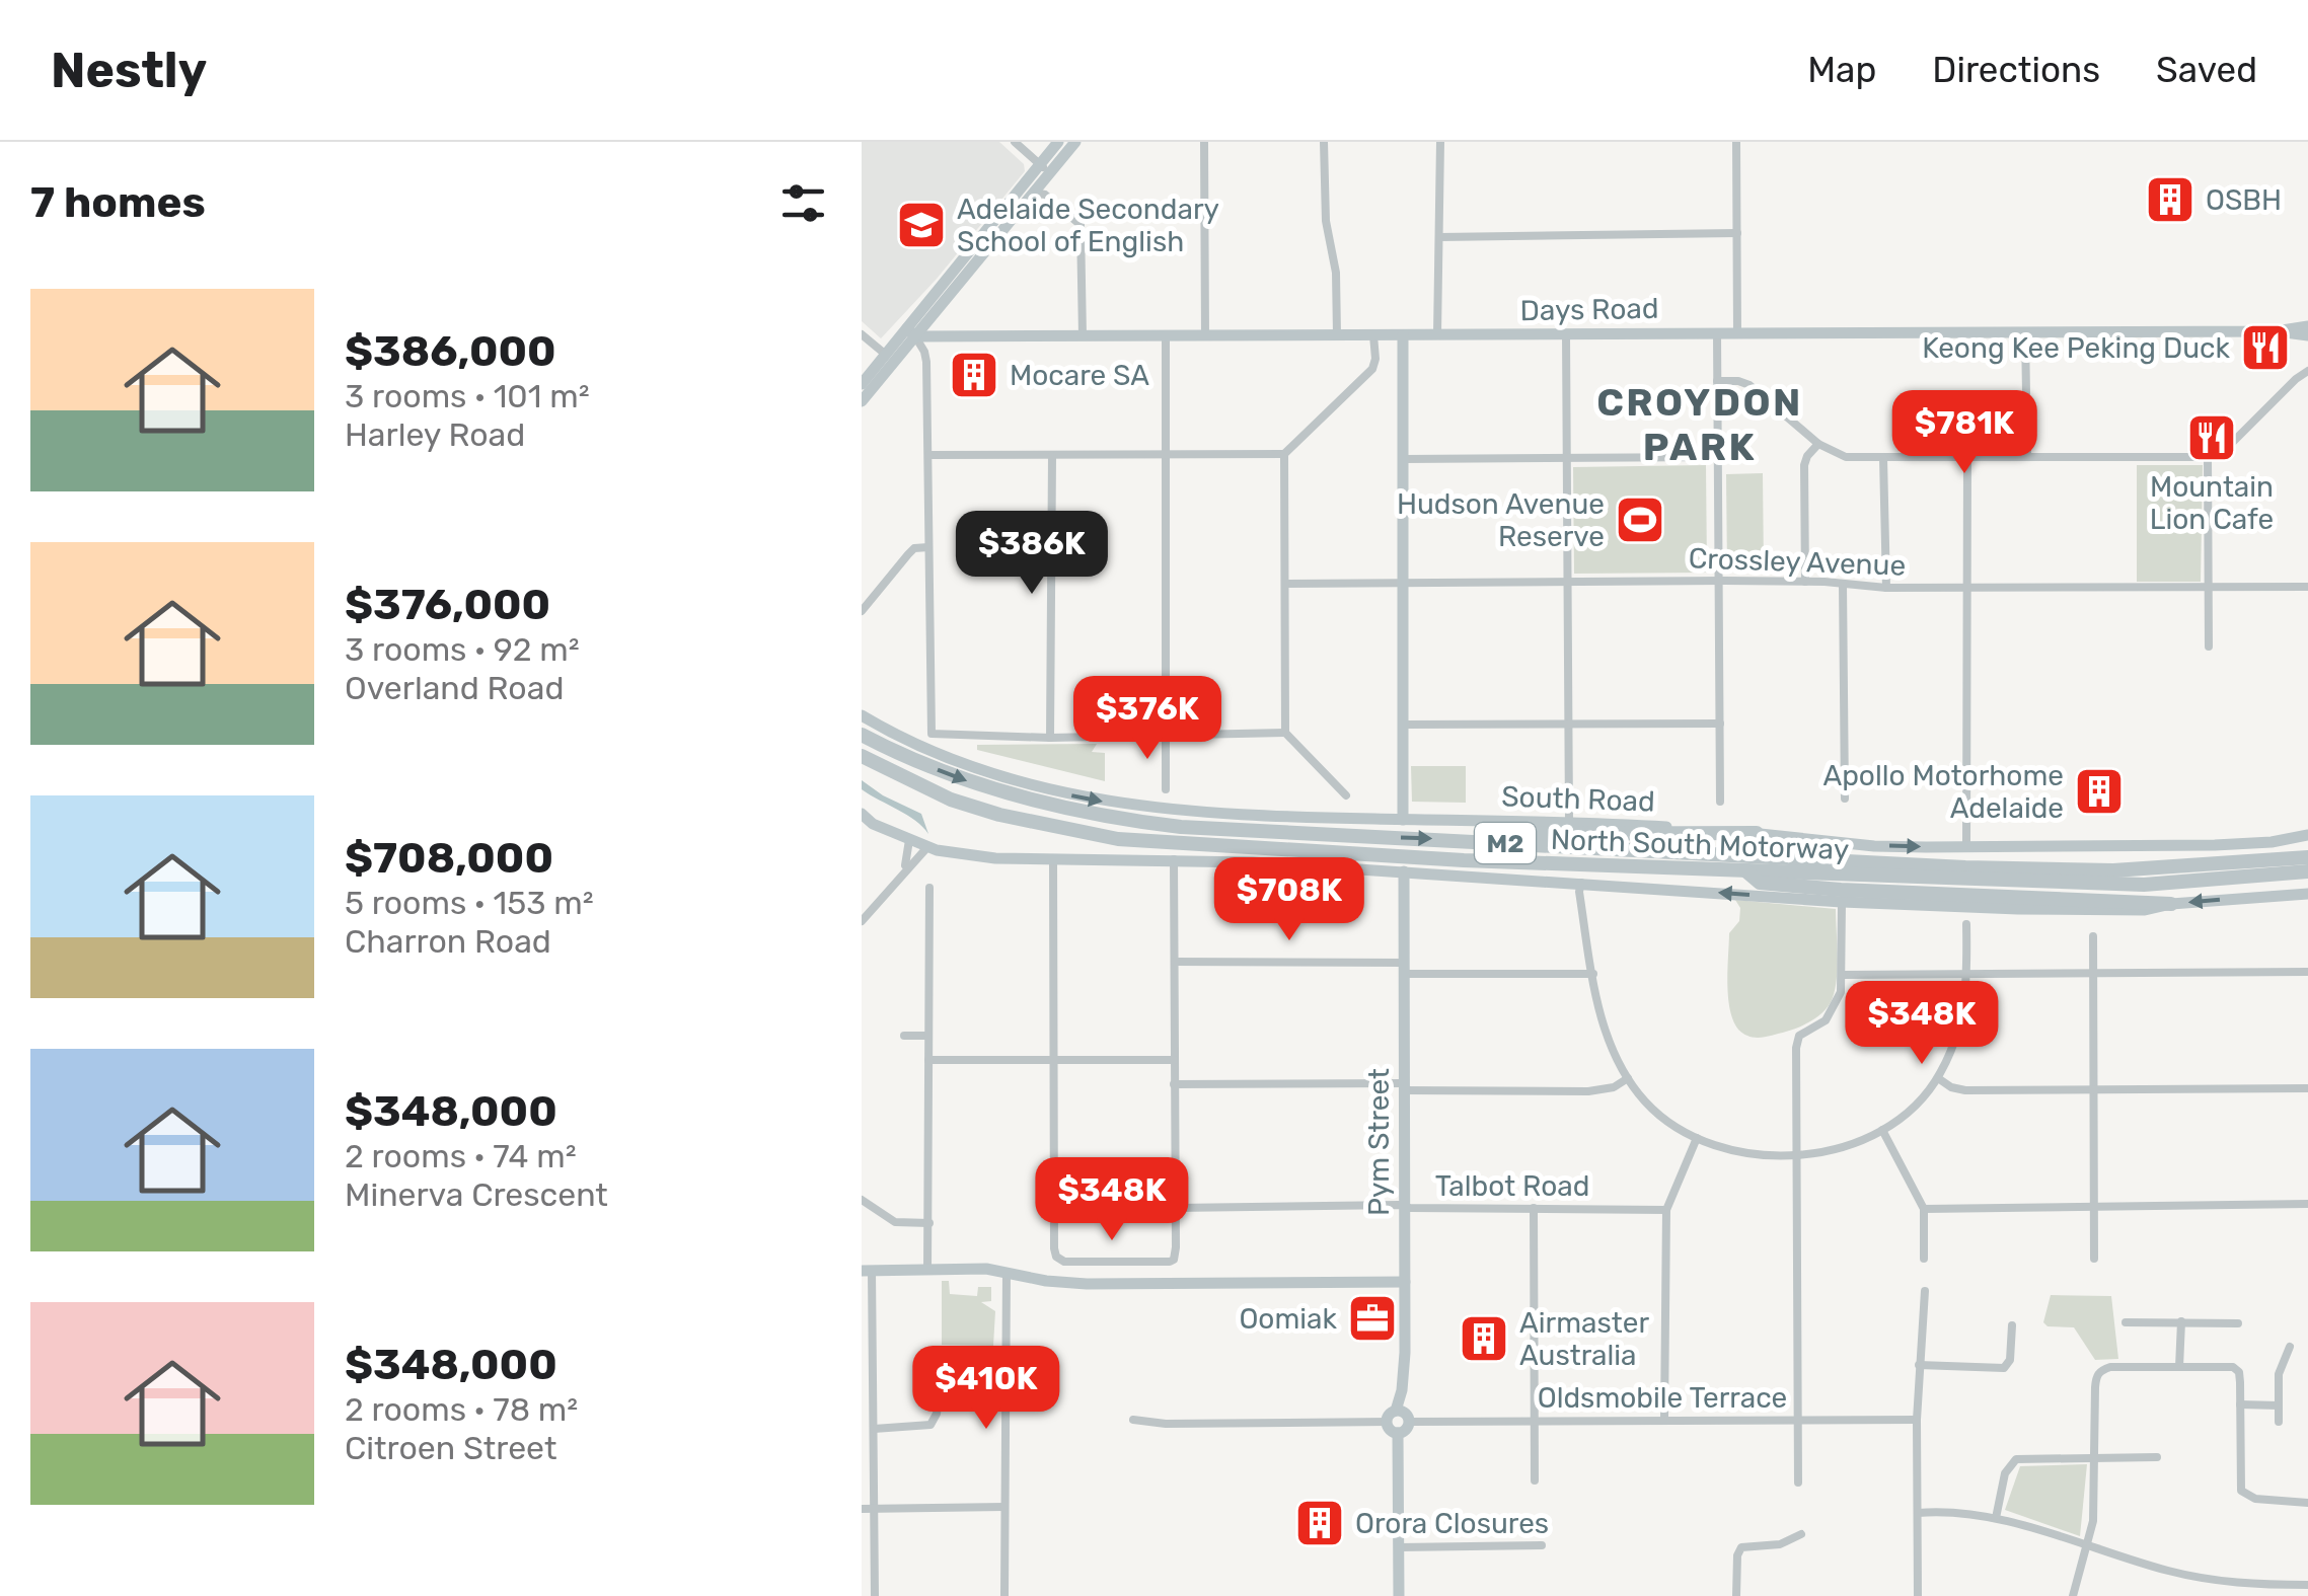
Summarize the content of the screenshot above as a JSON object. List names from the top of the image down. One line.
{"streets":{"highway":["M2","North South Motorway"],"main road":["Days Road","South Road","Pym Street"],"street":["Crossley Avenue","Talbot Road","Oldsmobile Terrace"]},"crossings":[["Pym Street","Talbot Road"],["Pym Street","Oldsmobile Terrace"]],"districts":["CROYDON PARK"],"places":{"building":["OSBH","Mocare SA","Apollo Motorhome Adelaide","Airmaster Australia","Orora Closures"],"school or university":["Adelaide Secondary School of English"],"restaurant":["Keong Kee Peking Duck","Mountain Lion Cafe"],"sports":["Hudson Avenue Reserve"],"office":["Oomiak"]},"page":{"header":"Nestly","nav":["Map","Directions","Saved"],"heading":"7 homes","list":[{"name":"$386,000","note":"3 rooms · 101 m² · Harley Road"},{"name":"$376,000","note":"3 rooms · 92 m² · Overland Road"},{"name":"$708,000","note":"5 rooms · 153 m² · Charron Road"},{"name":"$348,000","note":"2 rooms · 74 m² · Minerva Crescent"},{"name":"$348,000","note":"2 rooms · 78 m² · Citroen Street"}],"price":["$781K","$386K","$376K","$708K","$348K","$348K","$410K"]}}
